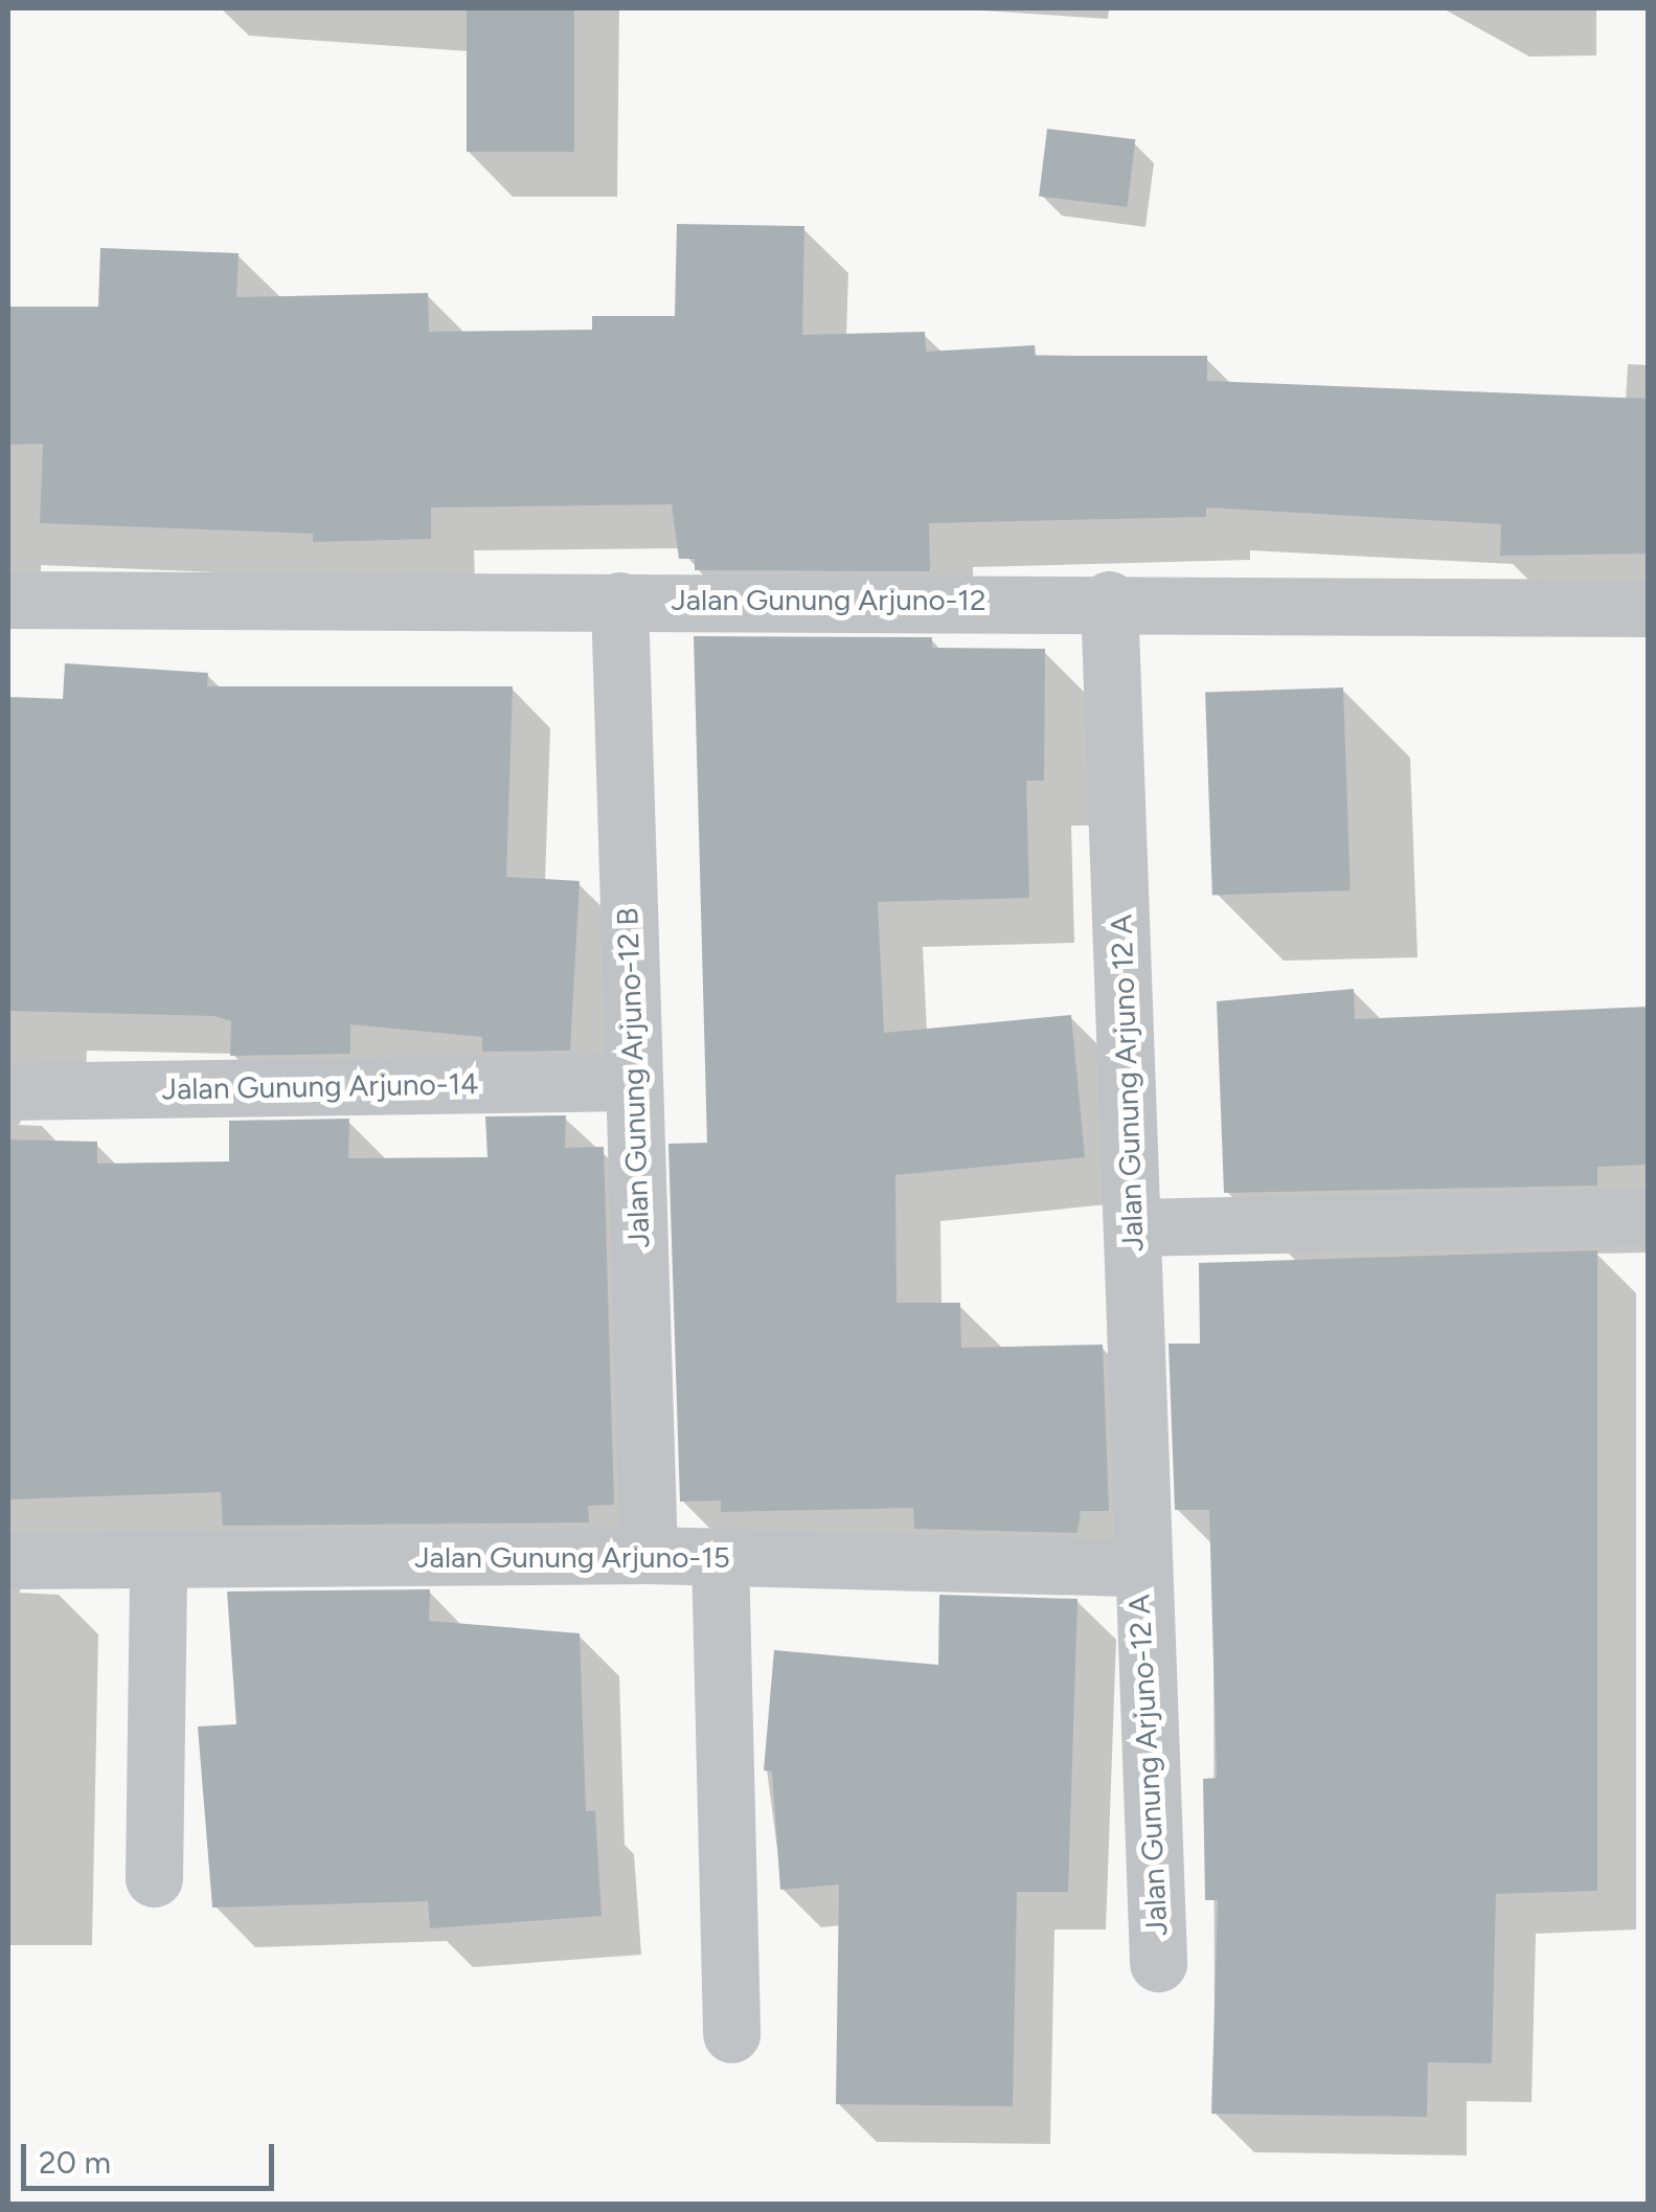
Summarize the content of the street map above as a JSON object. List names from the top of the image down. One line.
{"streets":{"street":["Jalan Gunung Arjuno-12","Jalan Gunung Arjuno-12 B","Jalan Gunung Arjuno 12 A","Jalan Gunung Arjuno-14","Jalan Gunung Arjuno-15","Jalan Gunung Arjuno-12 A"]},"crossings":[["Jalan Gunung Arjuno-12","Jalan Gunung Arjuno-12 B"],["Jalan Gunung Arjuno-12","Jalan Gunung Arjuno 12 A"],["Jalan Gunung Arjuno-12 B","Jalan Gunung Arjuno-14"],["Jalan Gunung Arjuno-12 B","Jalan Gunung Arjuno-15"],["Jalan Gunung Arjuno 12 A","Jalan Gunung Arjuno-15"],["Jalan Gunung Arjuno 12 A","Jalan Gunung Arjuno-12 A"],["Jalan Gunung Arjuno-15","Jalan Gunung Arjuno-12 A"]],"scale_bar":"20 m"}
